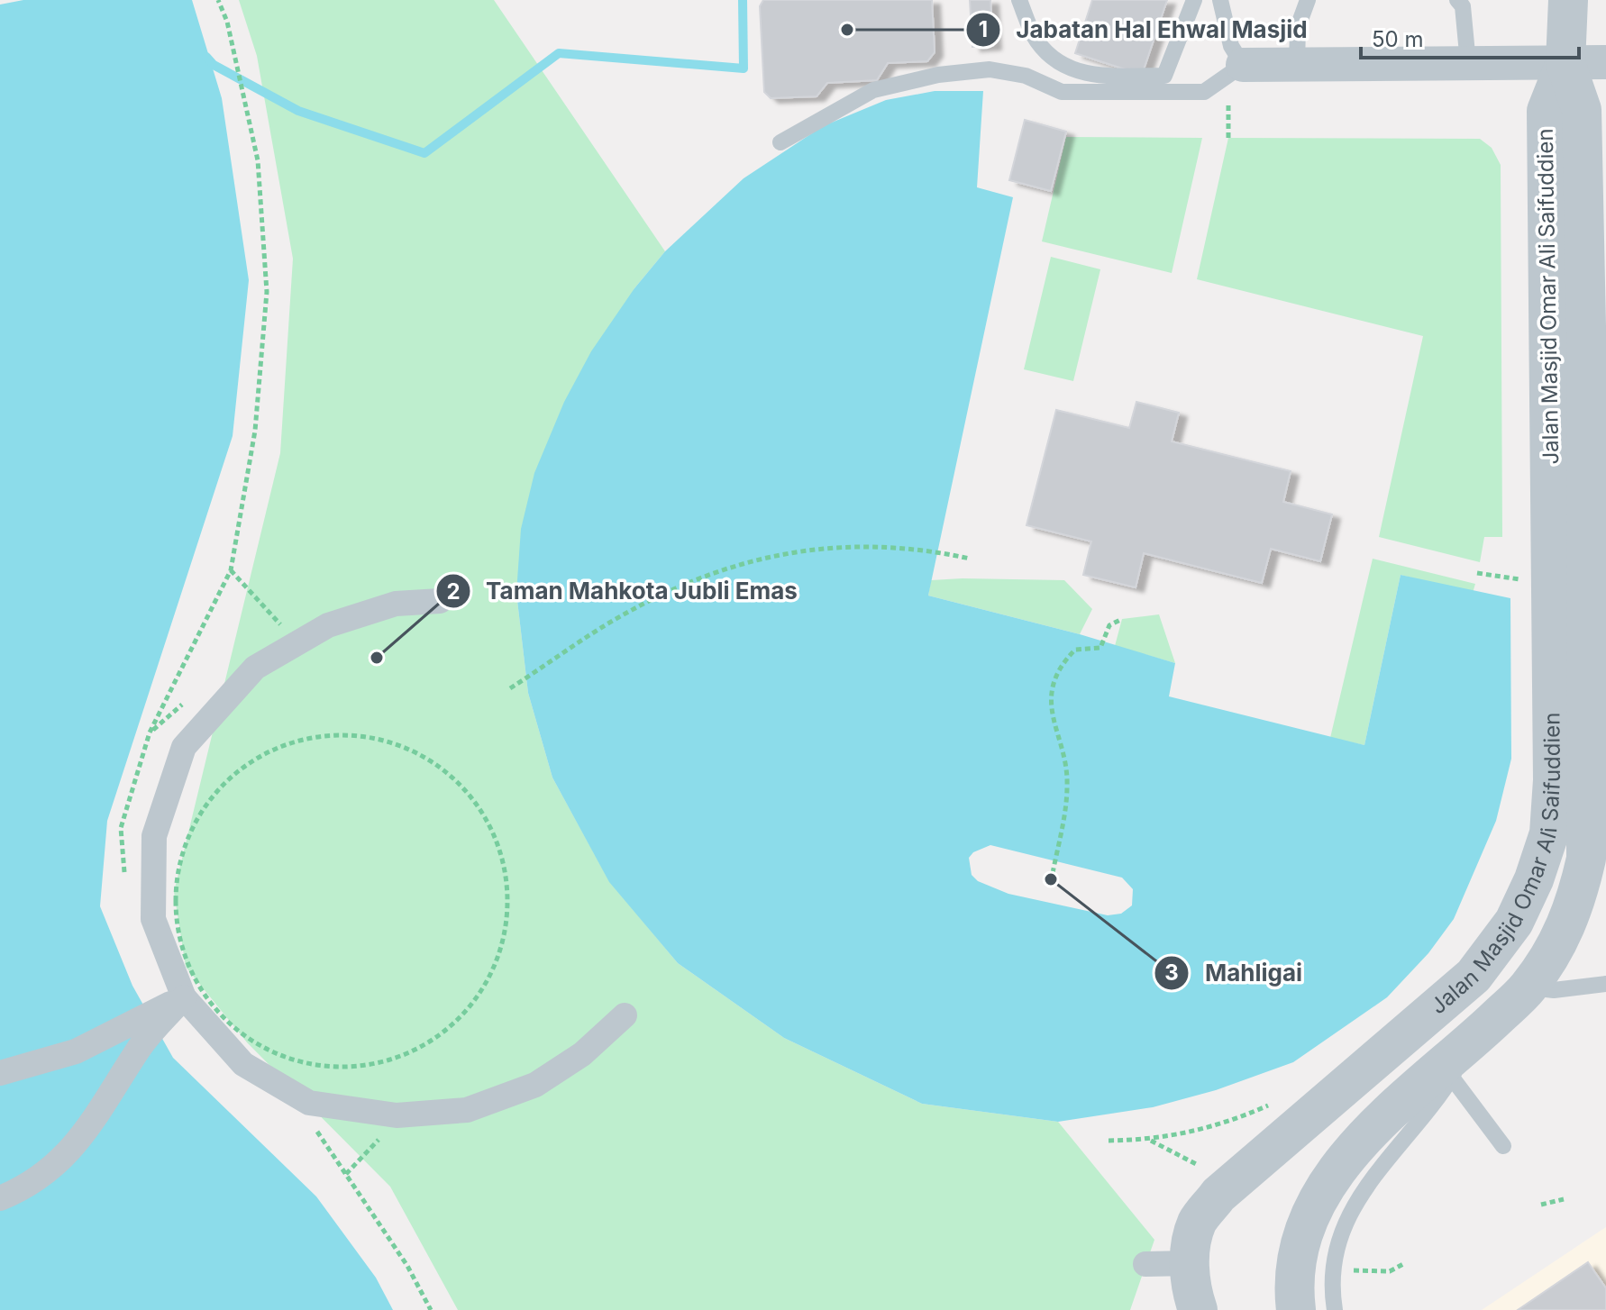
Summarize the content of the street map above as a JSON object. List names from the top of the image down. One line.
{"streets":{"street":["Jalan Masjid Omar Ali Saifuddien"]},"places":["Jabatan Hal Ehwal Masjid","Taman Mahkota Jubli Emas","Mahligai"],"scale_bar":"50 m"}
